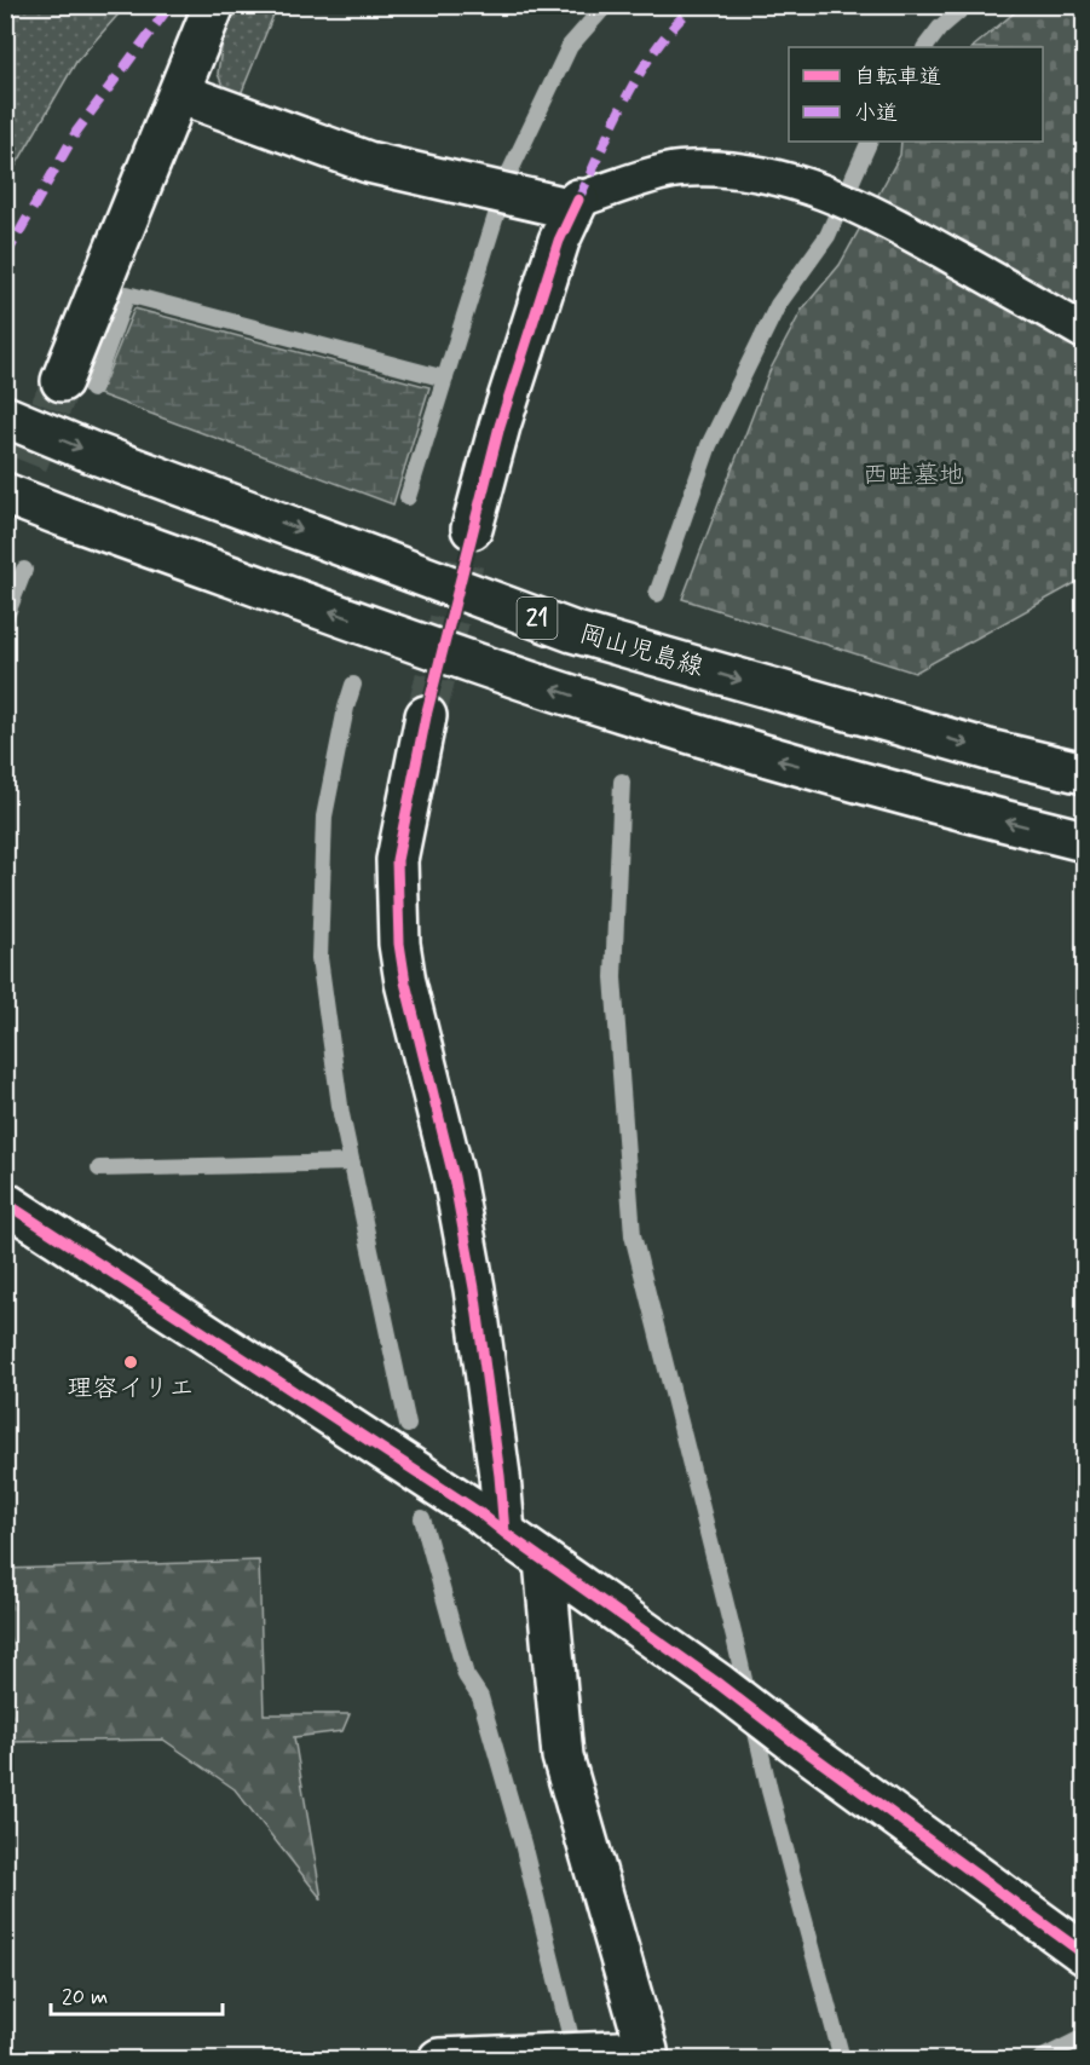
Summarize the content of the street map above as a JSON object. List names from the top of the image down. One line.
{"streets":{"street":["21","岡山児島線"]},"parks":["西畦墓地"],"places":["理容イリエ"],"legend":["自転車道","小道"],"scale_bar":"20 m"}
